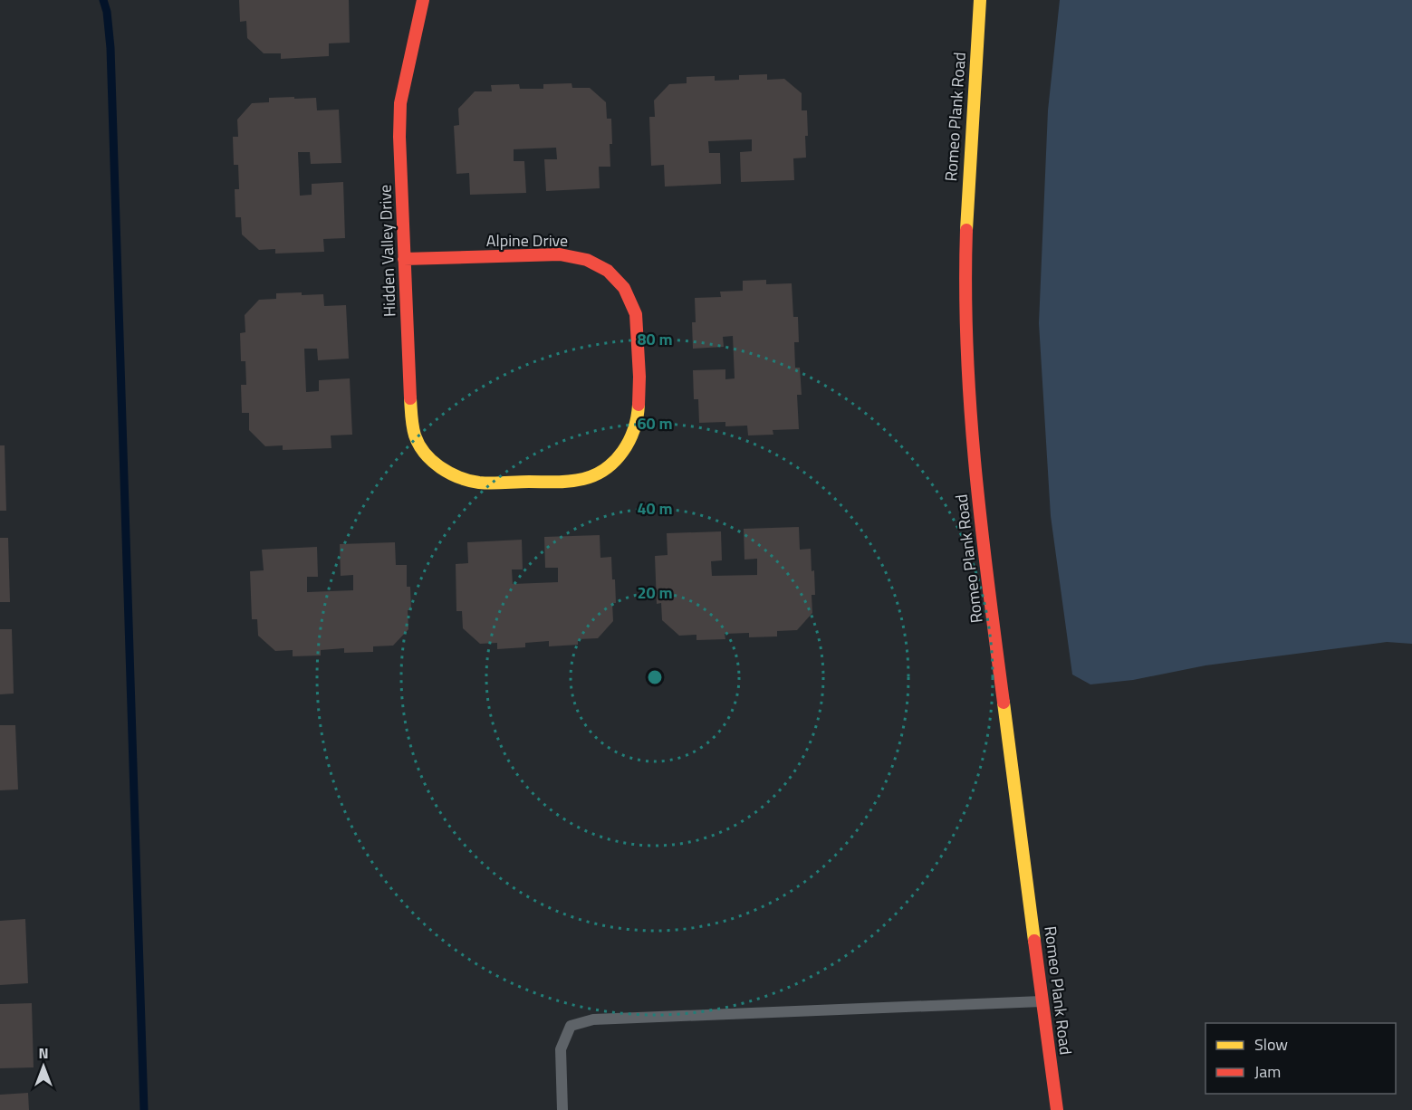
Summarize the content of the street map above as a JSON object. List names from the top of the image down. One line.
{"streets":{"main road":["Romeo Plank Road","Alpine Drive","Hidden Valley Drive"]},"crossings":[["Alpine Drive","Hidden Valley Drive"]],"legend":["Slow","Jam"],"north":"top","rings":["80 m","60 m","40 m","20 m"]}
